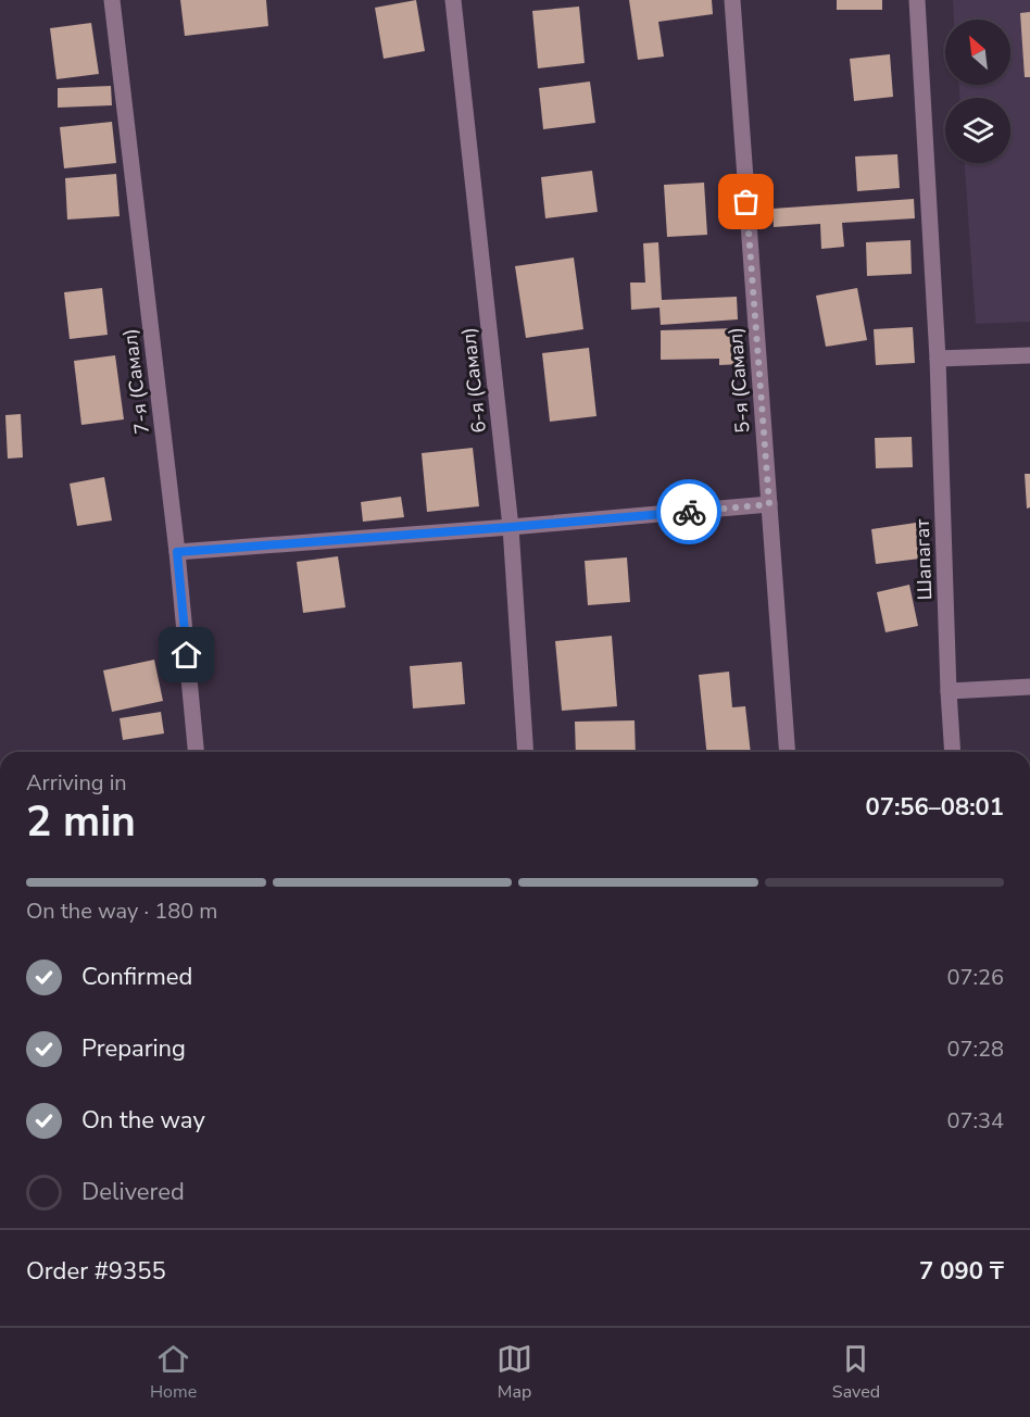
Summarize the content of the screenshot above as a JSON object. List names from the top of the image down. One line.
{"streets":{"street":["6-я (Самал)","5-я (Самал)","7-я (Самал)","Шапагат"]},"north":"top left","page":{"heading":["2 min","Arriving in","07:56–08:01"],"panel":["Order #9355","7 090 ₸"],"bar":"On the way · 180 m","list":[["Confirmed","07:26"],["Preparing","07:28"],["On the way","07:34"],"Delivered"],"tabs":["Home","Map","Saved"]}}
